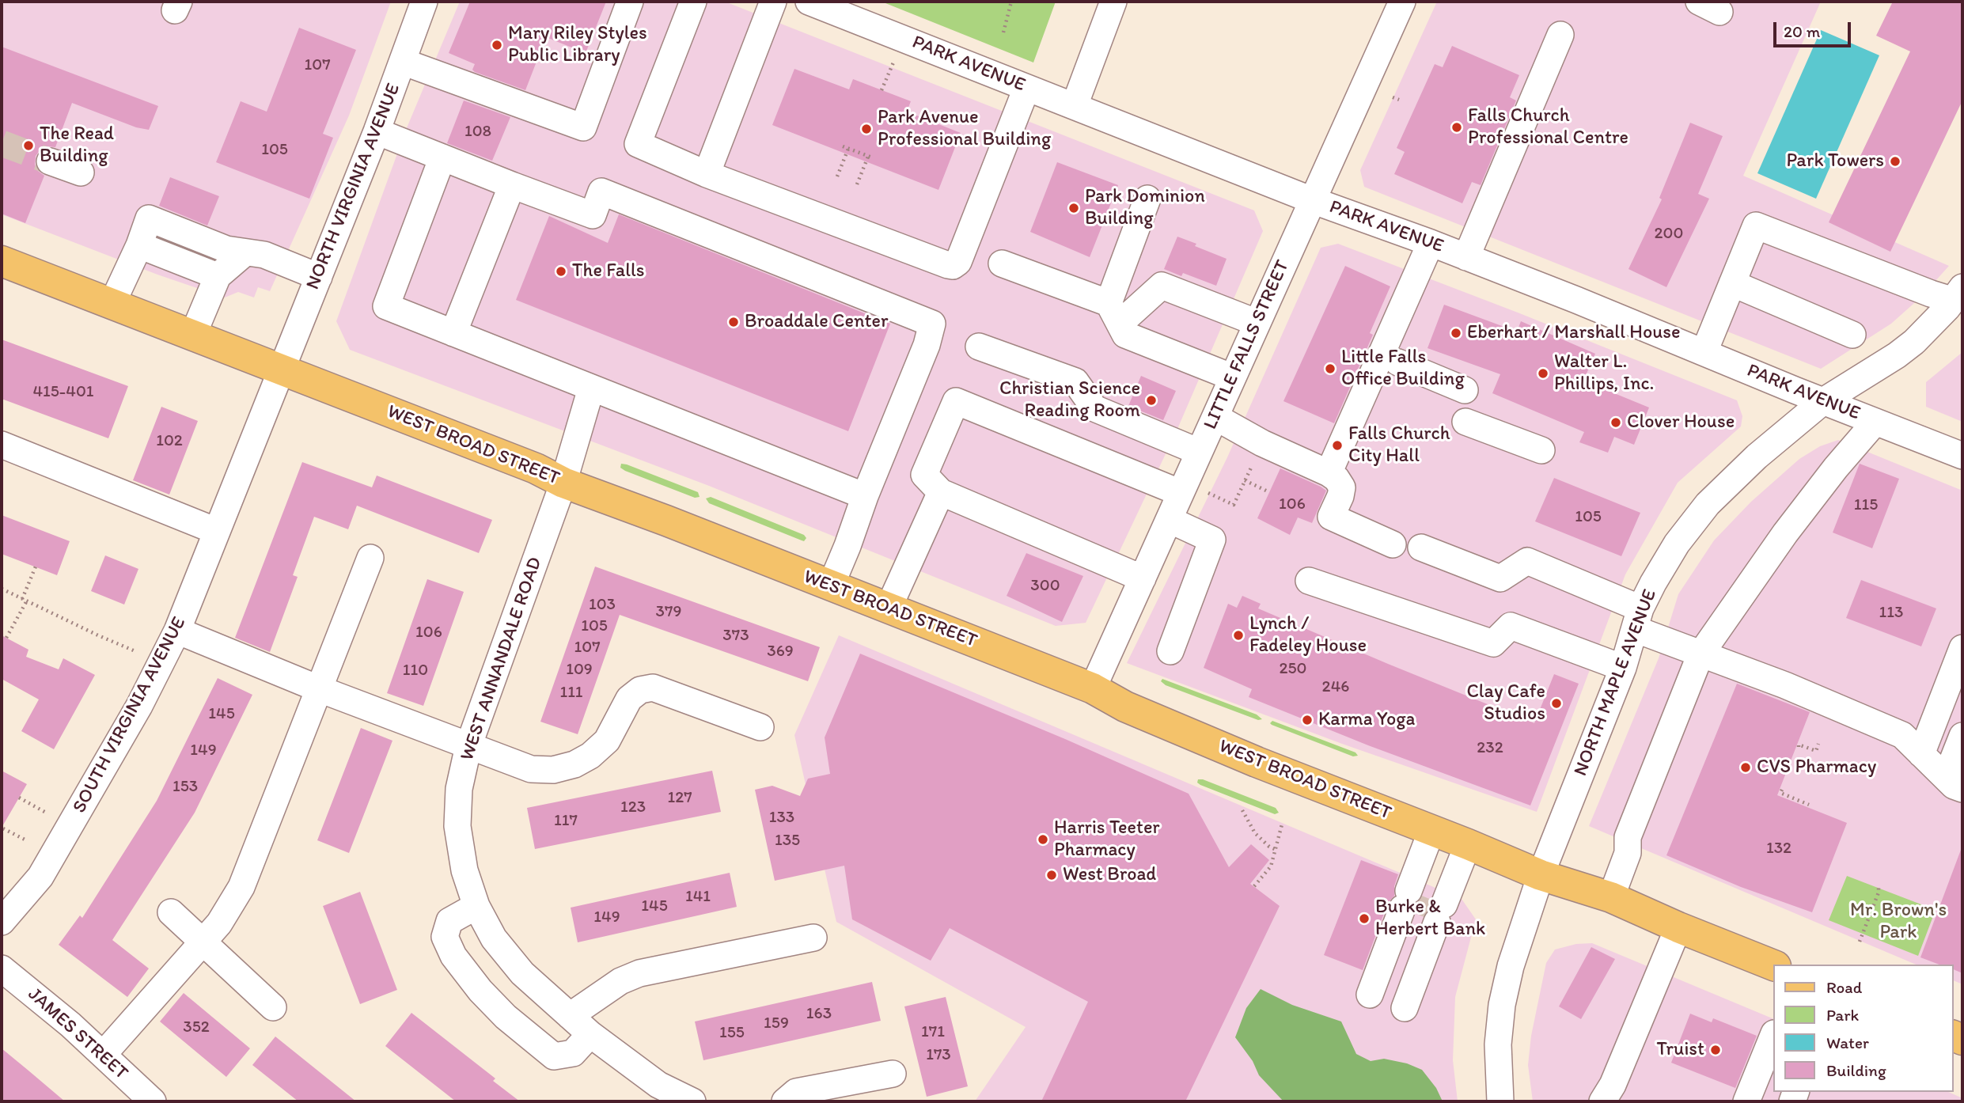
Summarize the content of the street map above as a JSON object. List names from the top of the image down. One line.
{"streets":{"main road":["WEST BROAD STREET"],"street":["PARK AVENUE","NORTH VIRGINIA AVENUE","LITTLE FALLS STREET","WEST ANNANDALE ROAD","NORTH MAPLE AVENUE","SOUTH VIRGINIA AVENUE","JAMES STREET"]},"crossings":[["PARK AVENUE","LITTLE FALLS STREET"],["PARK AVENUE","NORTH MAPLE AVENUE"],["NORTH VIRGINIA AVENUE","WEST BROAD STREET"],["NORTH VIRGINIA AVENUE","SOUTH VIRGINIA AVENUE"],["LITTLE FALLS STREET","WEST BROAD STREET"],["WEST BROAD STREET","WEST ANNANDALE ROAD"],["WEST BROAD STREET","NORTH MAPLE AVENUE"],["WEST BROAD STREET","SOUTH VIRGINIA AVENUE"]],"parks":["Mr. Brown's Park"],"places":["Mary Riley Styles Public Library","Falls Church Professional Centre","Park Avenue Professional Building","The Read Building","Park Towers","Park Dominion Building","The Falls","Broaddale Center","Eberhart / Marshall House","Little Falls Office Building","Walter L. Phillips, Inc.","Christian Science Reading Room","Clover House","Falls Church City Hall","Lynch / Fadeley House","Clay Cafe Studios","Karma Yoga","CVS Pharmacy","Harris Teeter Pharmacy","West Broad","Burke & Herbert Bank","Truist"],"house_numbers":["107","108","105","200","415-401","102","106","115","105","300","103","379","113","105","106","373","107","369","250","109","110","246","111","145","232","149","153","127","123","133","117","135","132","141","145","149","163","159","352","171","155","173"],"legend":["Road","Park","Water","Building"],"scale_bar":"20 m"}
